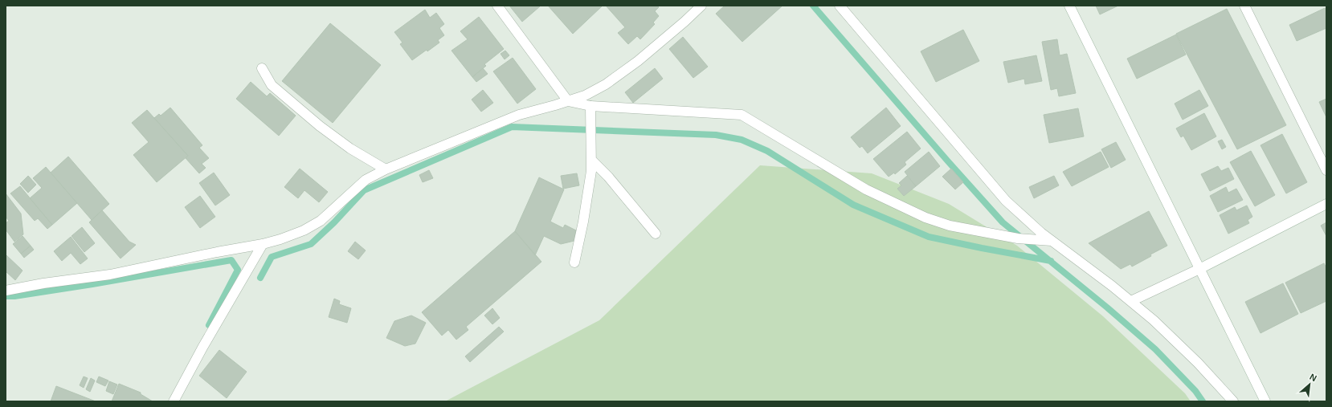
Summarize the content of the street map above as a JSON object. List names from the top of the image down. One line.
{"north":"top right"}
